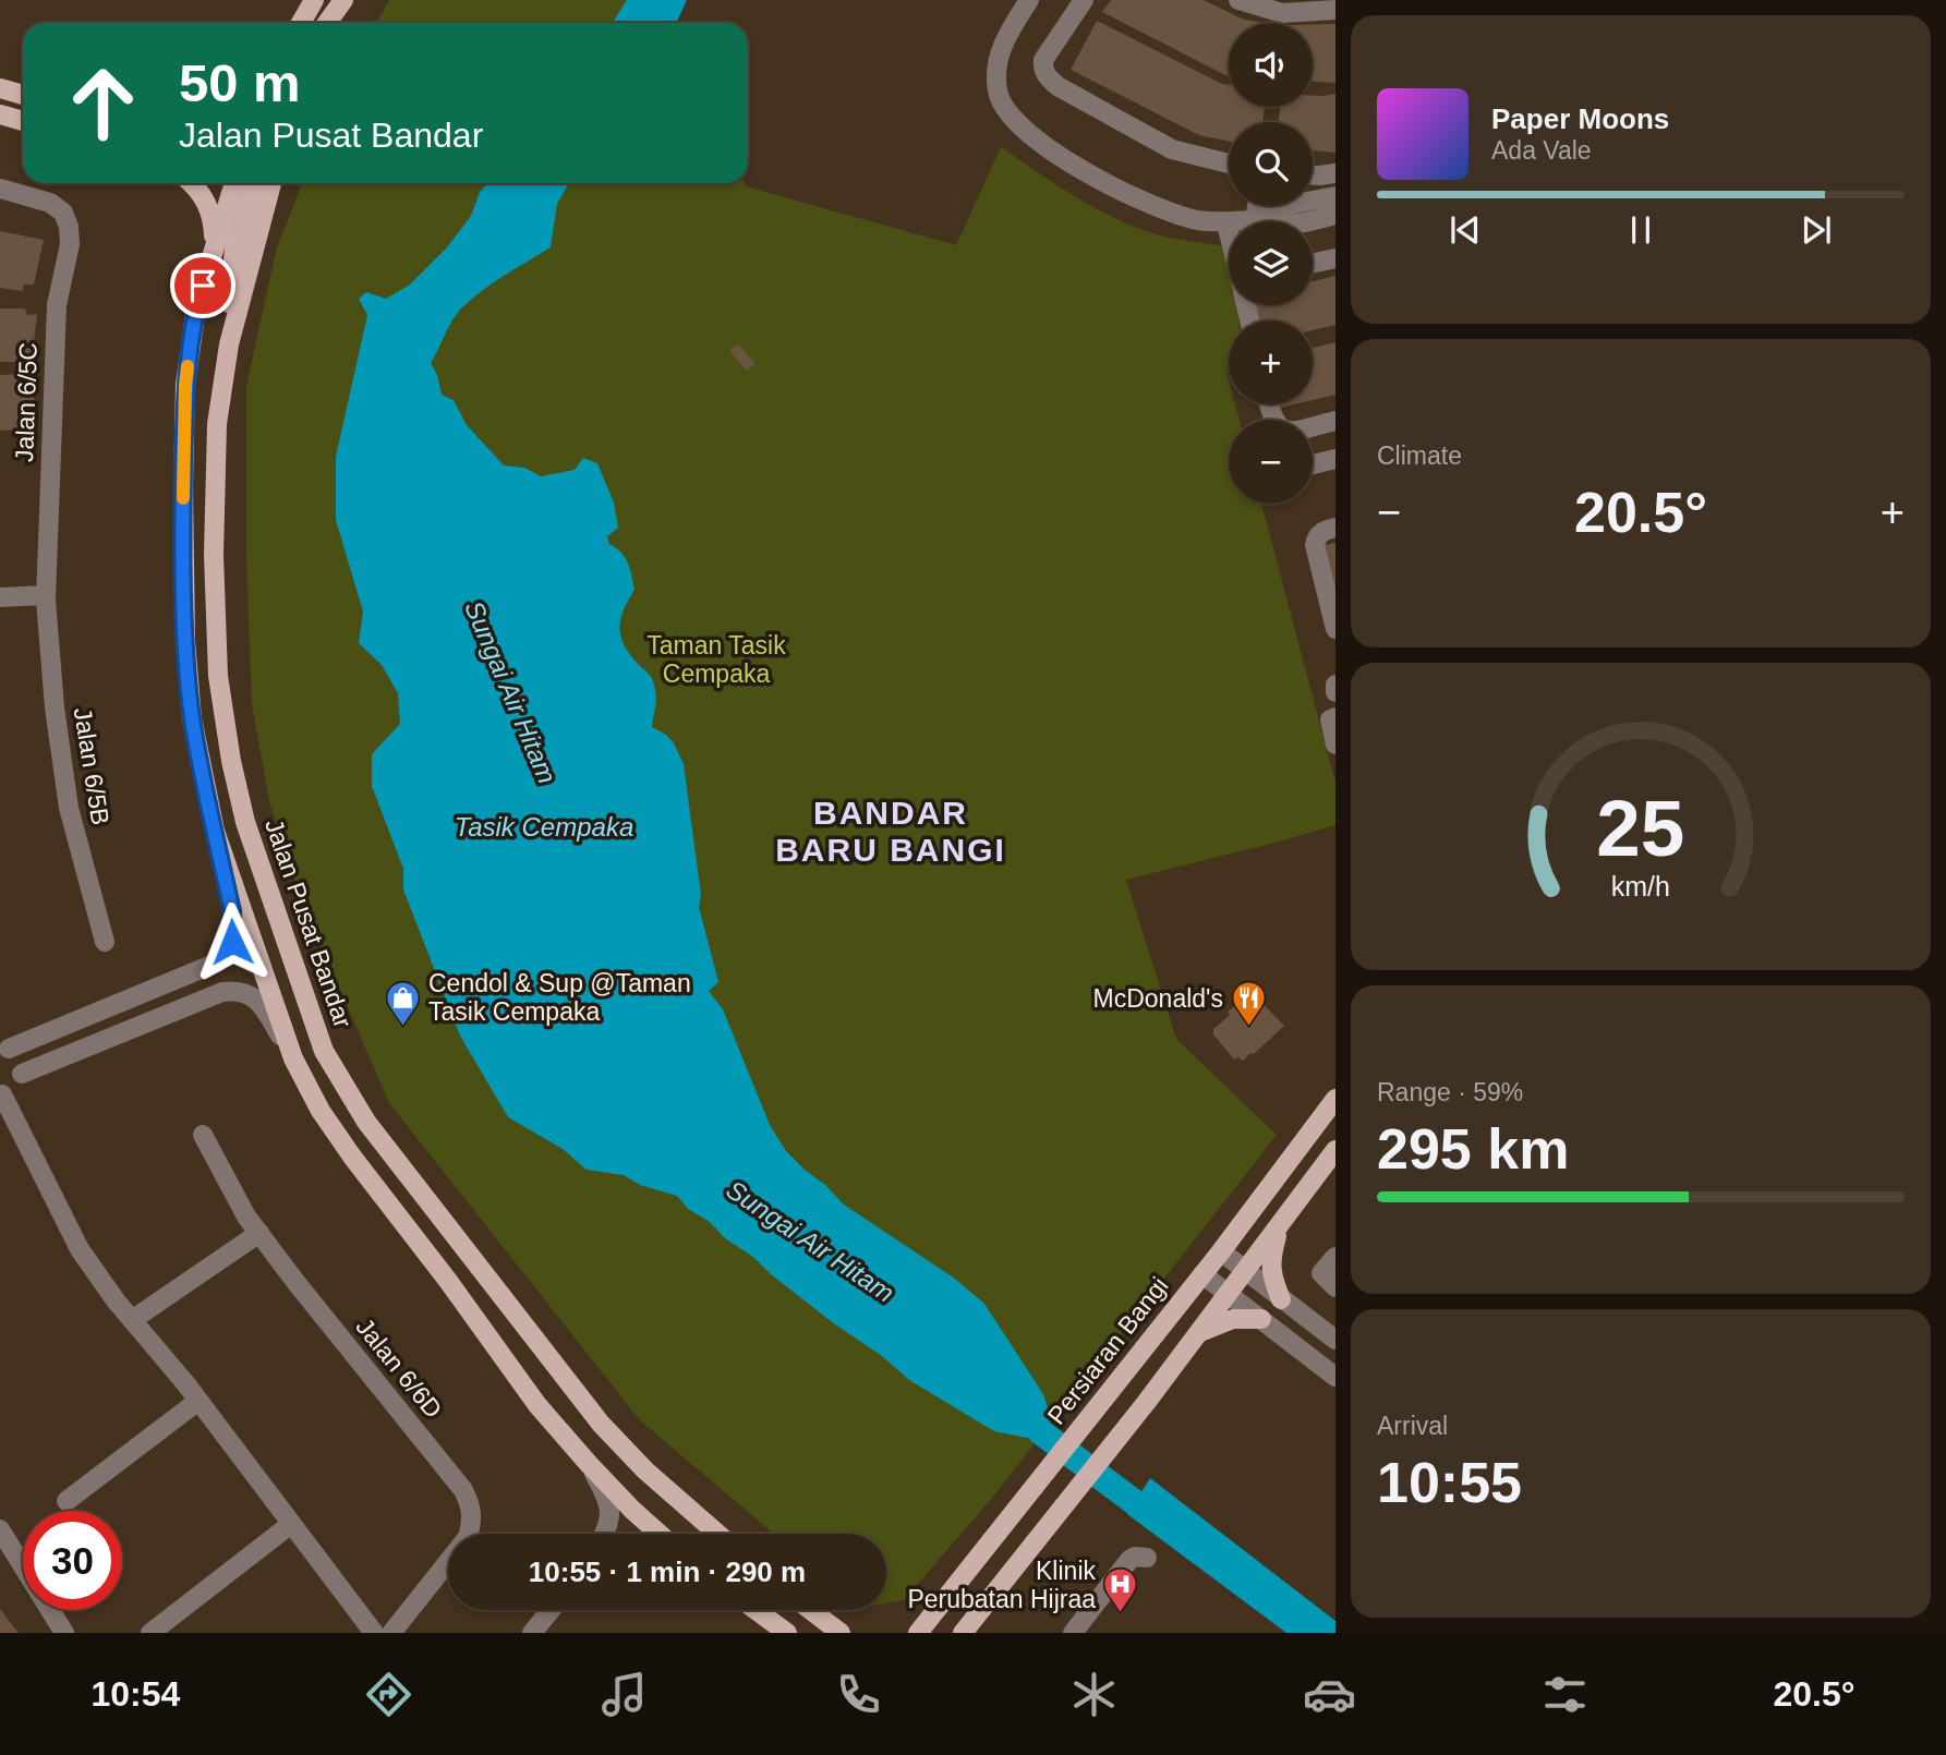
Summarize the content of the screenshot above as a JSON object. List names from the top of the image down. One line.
{"streets":{"main road":["Jalan Pusat Bandar","Persiaran Bangi"],"street":["Jalan 6/5C","Jalan 6/5B","Jalan 6/6D"]},"crossings":[["Jalan 6/5C","Jalan 6/5B"]],"districts":["BANDAR BARU BANGI"],"water":["Sungai Air Hitam","Tasik Cempaka"],"parks":["Taman Tasik Cempaka"],"places":{"shop":["Cendol & Sup @Taman Tasik Cempaka"],"restaurant":["McDonald's"],"hospital":["Klinik Perubatan Hijraa"]},"page":{"map_buttons":["+","−"],"turn":["50 m","Jalan Pusat Bandar"],"song":["Paper Moons","Ada Vale"],"tile":["Climate",["Range · 59%","295 km"],["Arrival","10:55"]],"heat":["−","20.5°","+"],"limit":"30","trip":"10:55 · 1 min · 290 m","tabs":["10:54","20.5°"],"gauge":["25","km/h"]}}
